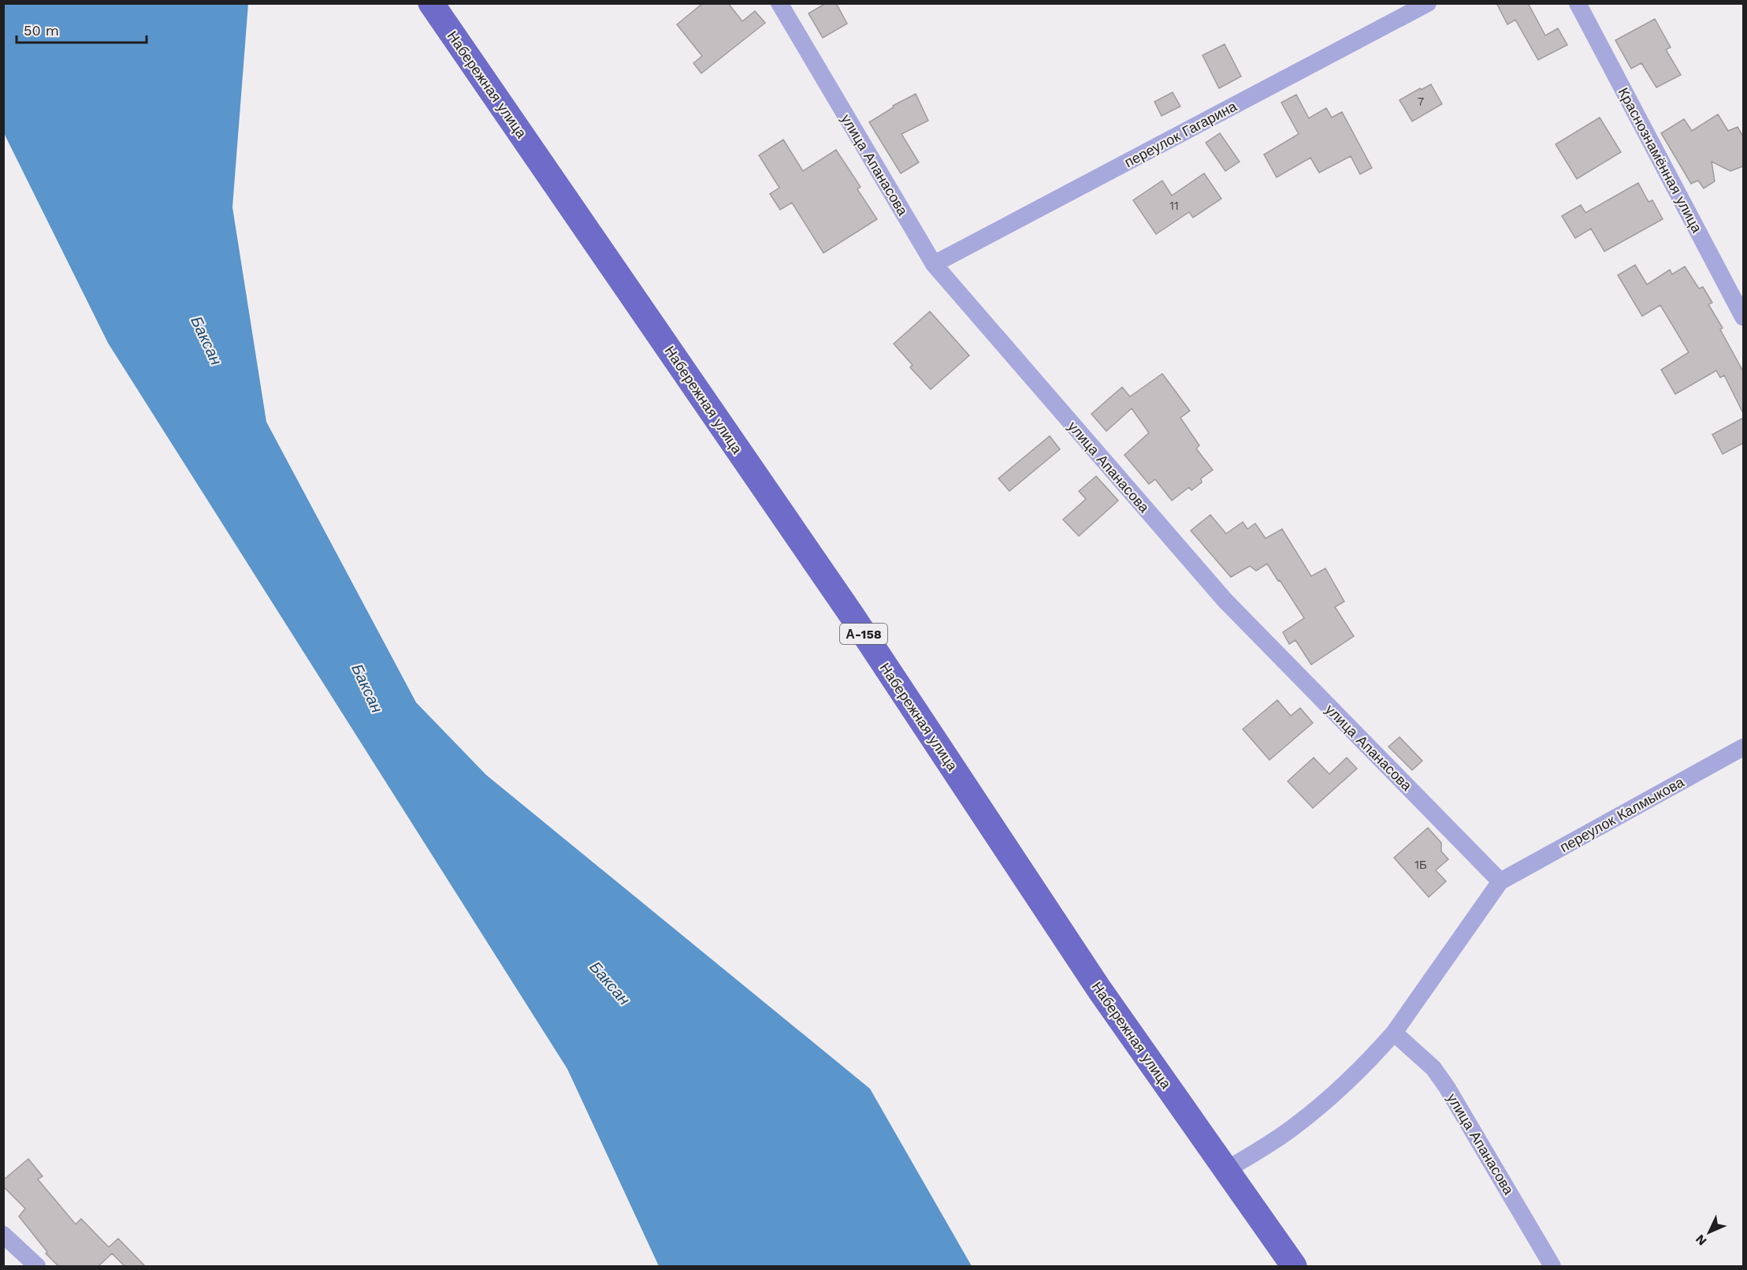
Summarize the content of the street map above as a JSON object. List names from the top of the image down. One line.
{"streets":{"main road":["Набережная улица","А-158"],"street":["переулок Гагарина","Краснознамённая улица","улица Апанасова","переулок Калмыкова"]},"crossings":[["переулок Гагарина","улица Апанасова"],["улица Апанасова","переулок Калмыкова"]],"water":["Баксан"],"house_numbers":["7","11","1Б"],"scale_bar":"50 m","north":"bottom left"}
